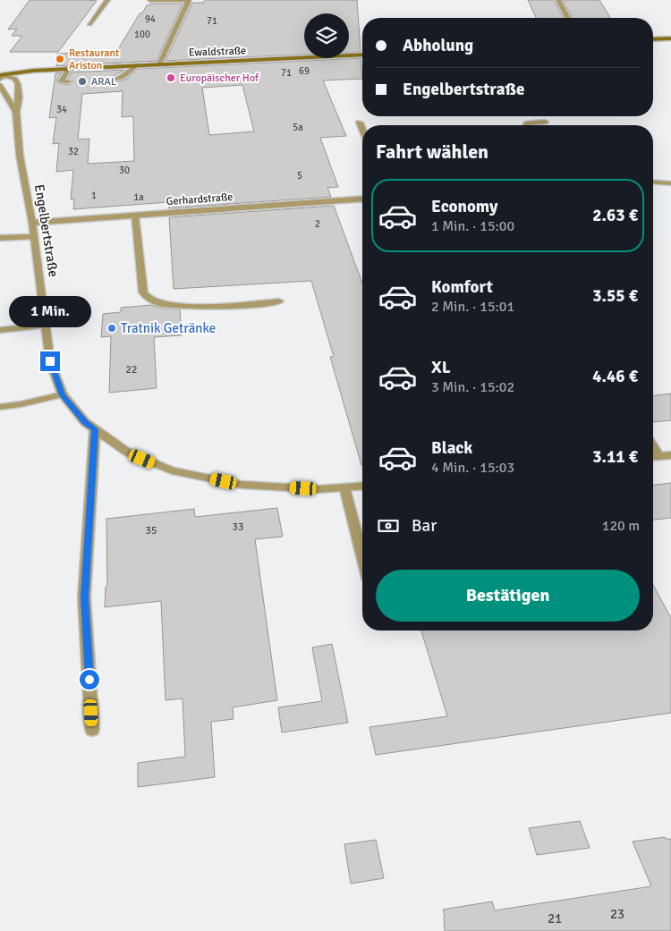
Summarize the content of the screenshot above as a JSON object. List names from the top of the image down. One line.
{"streets":{"main road":["Ewaldstraße"],"street":["Gerhardstraße","Engelbertstraße"]},"crossings":[["Ewaldstraße","Engelbertstraße"],["Gerhardstraße","Engelbertstraße"]],"places":["Restaurant Ariston","Europäischer Hof","ARAL","Tratnik Getränke"],"house_numbers":["94","71","100","69","71","34","5a","32","30","5","1","1a","2","22","33","35","23","21"],"page":{"banner":["Abholung","Engelbertstraße"],"heading":"Fahrt wählen","list":[{"name":"Economy","note":"1 Min. · 15:00","value":"2.63 €"},{"name":"Komfort","note":"2 Min. · 15:01","value":"3.55 €"},{"name":"XL","note":"3 Min. · 15:02","value":"4.46 €"},{"name":"Black","note":"4 Min. · 15:03","value":"3.11 €"}],"bubble":"1 Min.","pay":["Bar","120 m"],"buttons":"Bestätigen"}}
